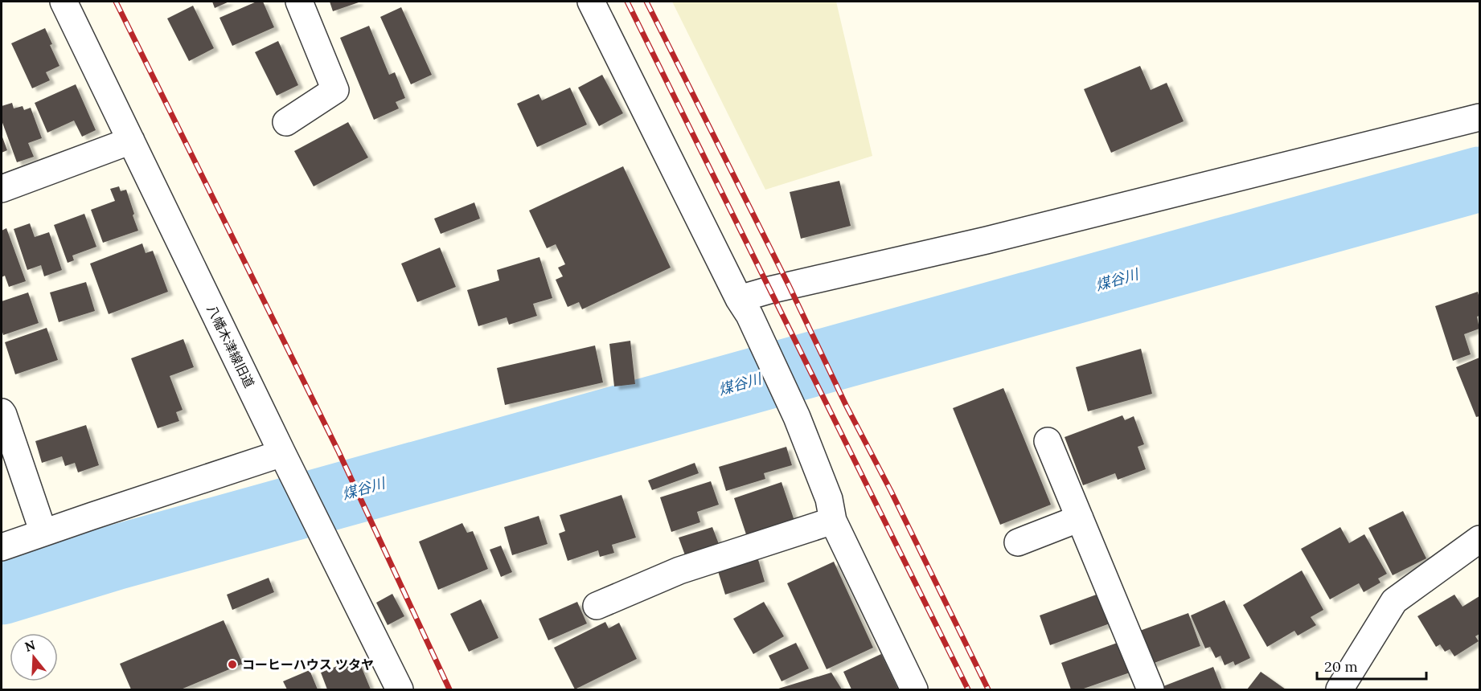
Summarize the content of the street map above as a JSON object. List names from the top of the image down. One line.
{"streets":{"street":["八幡木津線旧道"]},"water":["煤谷川"],"places":["コーヒーハウス ツタヤ"],"scale_bar":"20 m","north":"top"}
